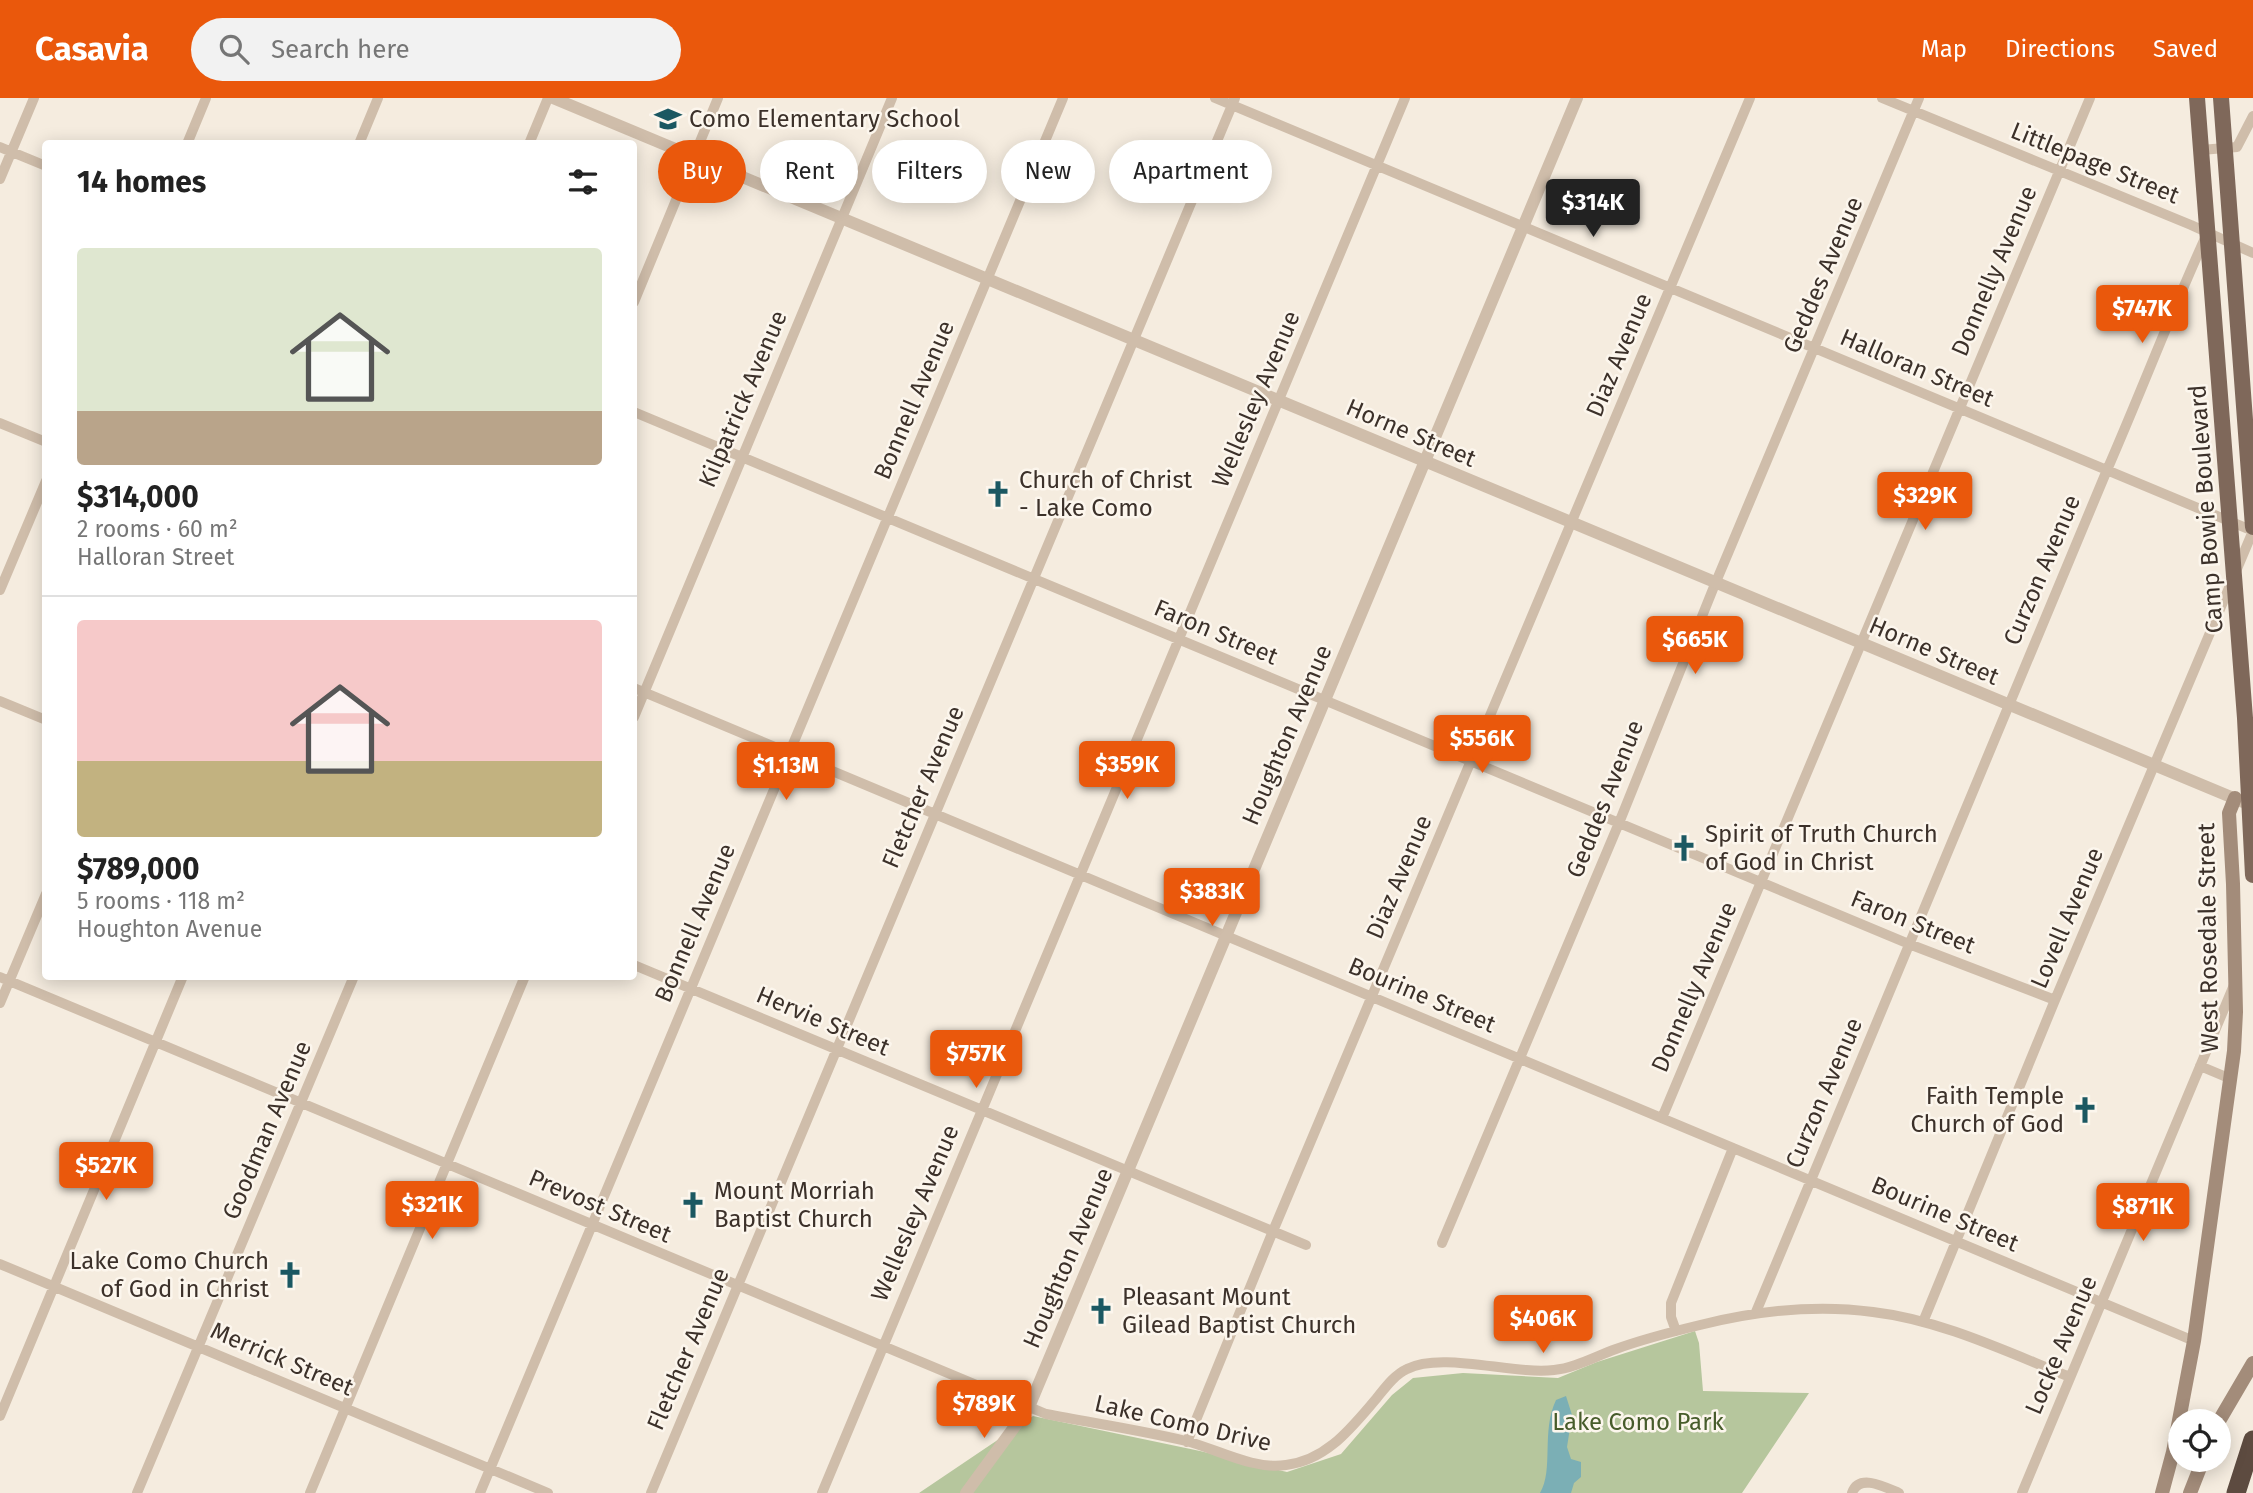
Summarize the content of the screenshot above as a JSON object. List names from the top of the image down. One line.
{"streets":{"main road":["Camp Bowie Boulevard","West Rosedale Street"],"street":["Littlepage Street","Donnelly Avenue","Geddes Avenue","Diaz Avenue","Halloran Street","Kilpatrick Avenue","Wellesley Avenue","Bonnell Avenue","Horne Street","Curzon Avenue","Faron Street","Houghton Avenue","Fletcher Avenue","Lovell Avenue","Bourine Street","Hervie Street","Goodman Avenue","Prevost Street","Locke Avenue","Merrick Street","Lake Como Drive"]},"crossings":[["Littlepage Street","Donnelly Avenue"],["Littlepage Street","Geddes Avenue"],["Littlepage Street","Camp Bowie Boulevard"],["Littlepage Street","Curzon Avenue"],["Donnelly Avenue","Halloran Street"],["Donnelly Avenue","Horne Street"],["Donnelly Avenue","Faron Street"],["Donnelly Avenue","Bourine Street"],["Geddes Avenue","Halloran Street"],["Geddes Avenue","Horne Street"],["Geddes Avenue","Faron Street"],["Geddes Avenue","Bourine Street"],["Diaz Avenue","Halloran Street"],["Diaz Avenue","Horne Street"],["Diaz Avenue","Faron Street"],["Diaz Avenue","Bourine Street"],["Diaz Avenue","Hervie Street"],["Diaz Avenue","Lake Como Drive"],["Halloran Street","Wellesley Avenue"],["Halloran Street","Camp Bowie Boulevard"],["Halloran Street","Curzon Avenue"],["Halloran Street","Houghton Avenue"],["Halloran Street","Fletcher Avenue"],["Halloran Street","Lovell Avenue"],["Kilpatrick Avenue","Horne Street"],["Kilpatrick Avenue","Faron Street"],["Kilpatrick Avenue","Bourine Street"],["Wellesley Avenue","Horne Street"],["Wellesley Avenue","Faron Street"],["Wellesley Avenue","Bourine Street"],["Wellesley Avenue","Hervie Street"],["Wellesley Avenue","Prevost Street"],["Bonnell Avenue","Horne Street"],["Bonnell Avenue","Faron Street"],["Bonnell Avenue","Bourine Street"],["Bonnell Avenue","Hervie Street"],["Bonnell Avenue","Prevost Street"],["Bonnell Avenue","Merrick Street"],["Horne Street","Camp Bowie Boulevard"],["Horne Street","Curzon Avenue"],["Horne Street","Houghton Avenue"],["Horne Street","Fletcher Avenue"],["Horne Street","Lovell Avenue"],["Horne Street","West Rosedale Street"],["Camp Bowie Boulevard","Curzon Avenue"],["Camp Bowie Boulevard","Lovell Avenue"],["Camp Bowie Boulevard","West Rosedale Street"],["Curzon Avenue","Faron Street"],["Curzon Avenue","Bourine Street"],["Curzon Avenue","Lake Como Drive"],["Faron Street","Houghton Avenue"],["Faron Street","Fletcher Avenue"],["Faron Street","Lovell Avenue"],["Houghton Avenue","Bourine Street"],["Houghton Avenue","Hervie Street"],["Houghton Avenue","Prevost Street"],["Houghton Avenue","Lake Como Drive"],["Fletcher Avenue","Bourine Street"],["Fletcher Avenue","Hervie Street"],["Fletcher Avenue","Prevost Street"],["Lovell Avenue","Bourine Street"],["Lovell Avenue","Lake Como Drive"],["West Rosedale Street","Bourine Street"],["West Rosedale Street","Locke Avenue"],["Bourine Street","Locke Avenue"],["Goodman Avenue","Prevost Street"],["Goodman Avenue","Merrick Street"],["Prevost Street","Lake Como Drive"],["Locke Avenue","Lake Como Drive"]],"parks":["Lake Como Park"],"places":{"school or university":["Como Elementary School"],"church":["Church of Christ - Lake Como","Spirit of Truth Church of God in Christ","Faith Temple Church of God","Mount Morriah Baptist Church","Lake Como Church of God in Christ","Pleasant Mount Gilead Baptist Church"]},"page":{"header":"Casavia","search":"Search here","nav":["Map","Directions","Saved"],"chip":["Buy","Rent","Filters","New","Apartment"],"heading":"14 homes","price":["$314K","$747K","$329K","$665K","$556K","$359K","$1.13M","$383K","$757K","$527K","$321K","$871K","$406K","$789K"],"list":[{"name":"$314,000","note":"2 rooms · 60 m² · Halloran Street"},{"name":"$789,000","note":"5 rooms · 118 m² · Houghton Avenue"}]}}
